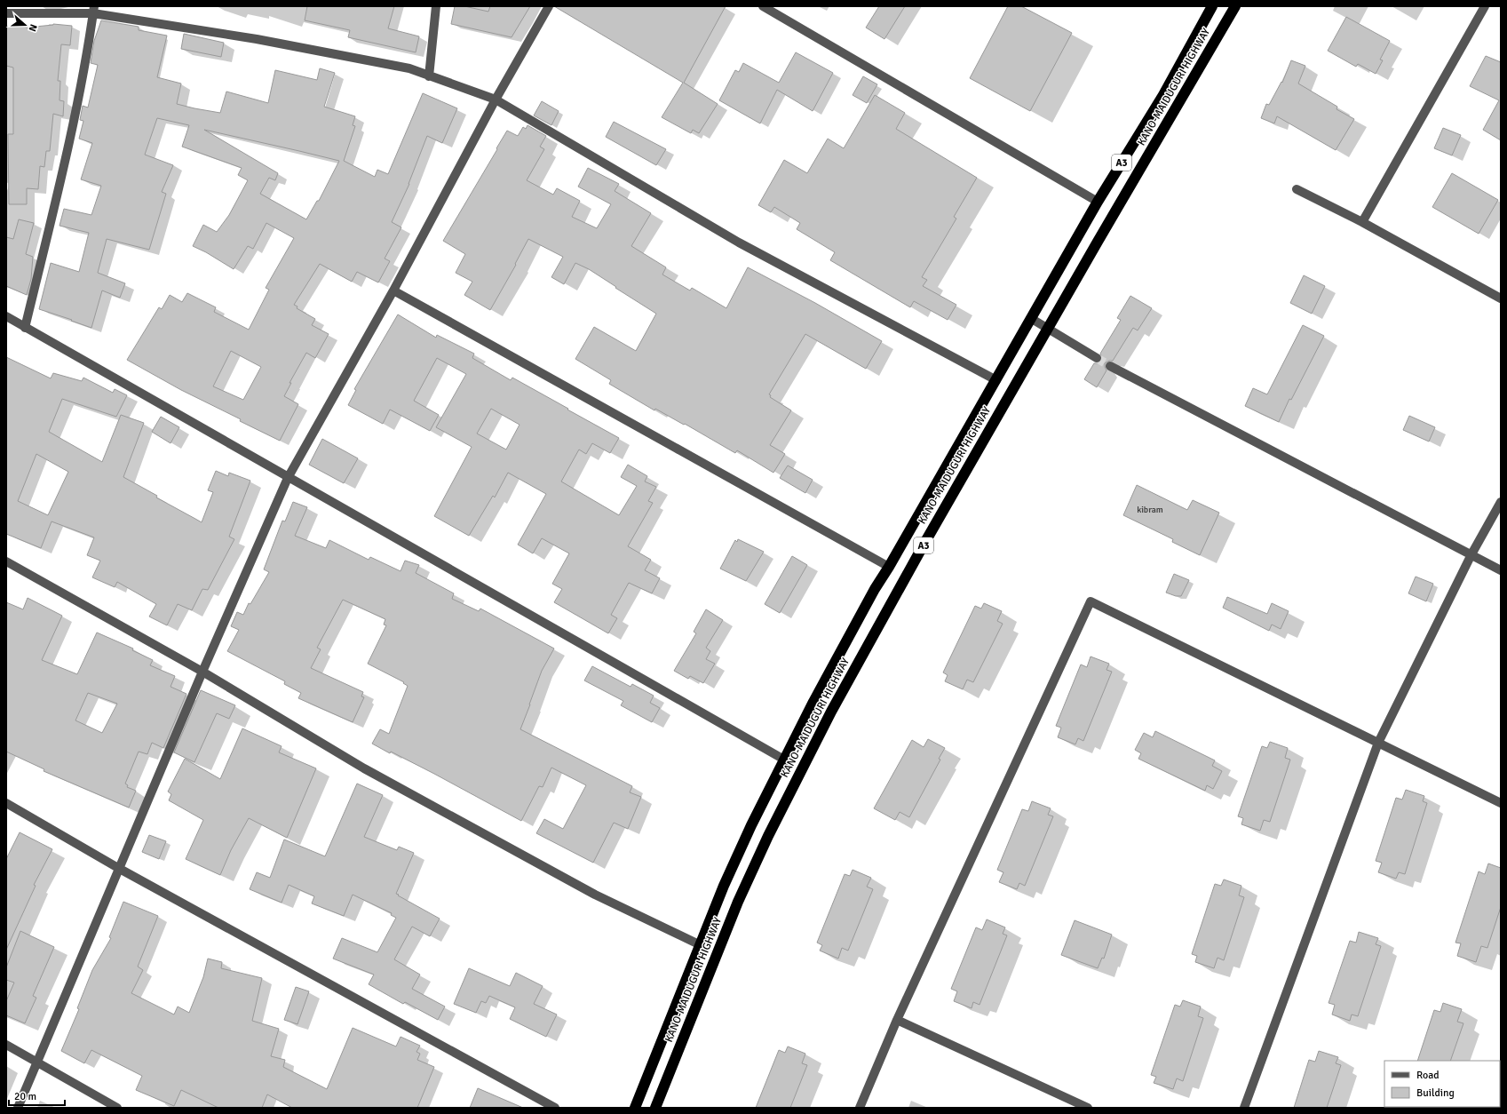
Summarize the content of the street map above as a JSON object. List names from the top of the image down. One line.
{"streets":{"highway":["KANO-MAIDUGURI HIGHWAY","A3"]},"house_numbers":["kibram"],"legend":["Road","Building"],"scale_bar":"20 m","north":"right"}
